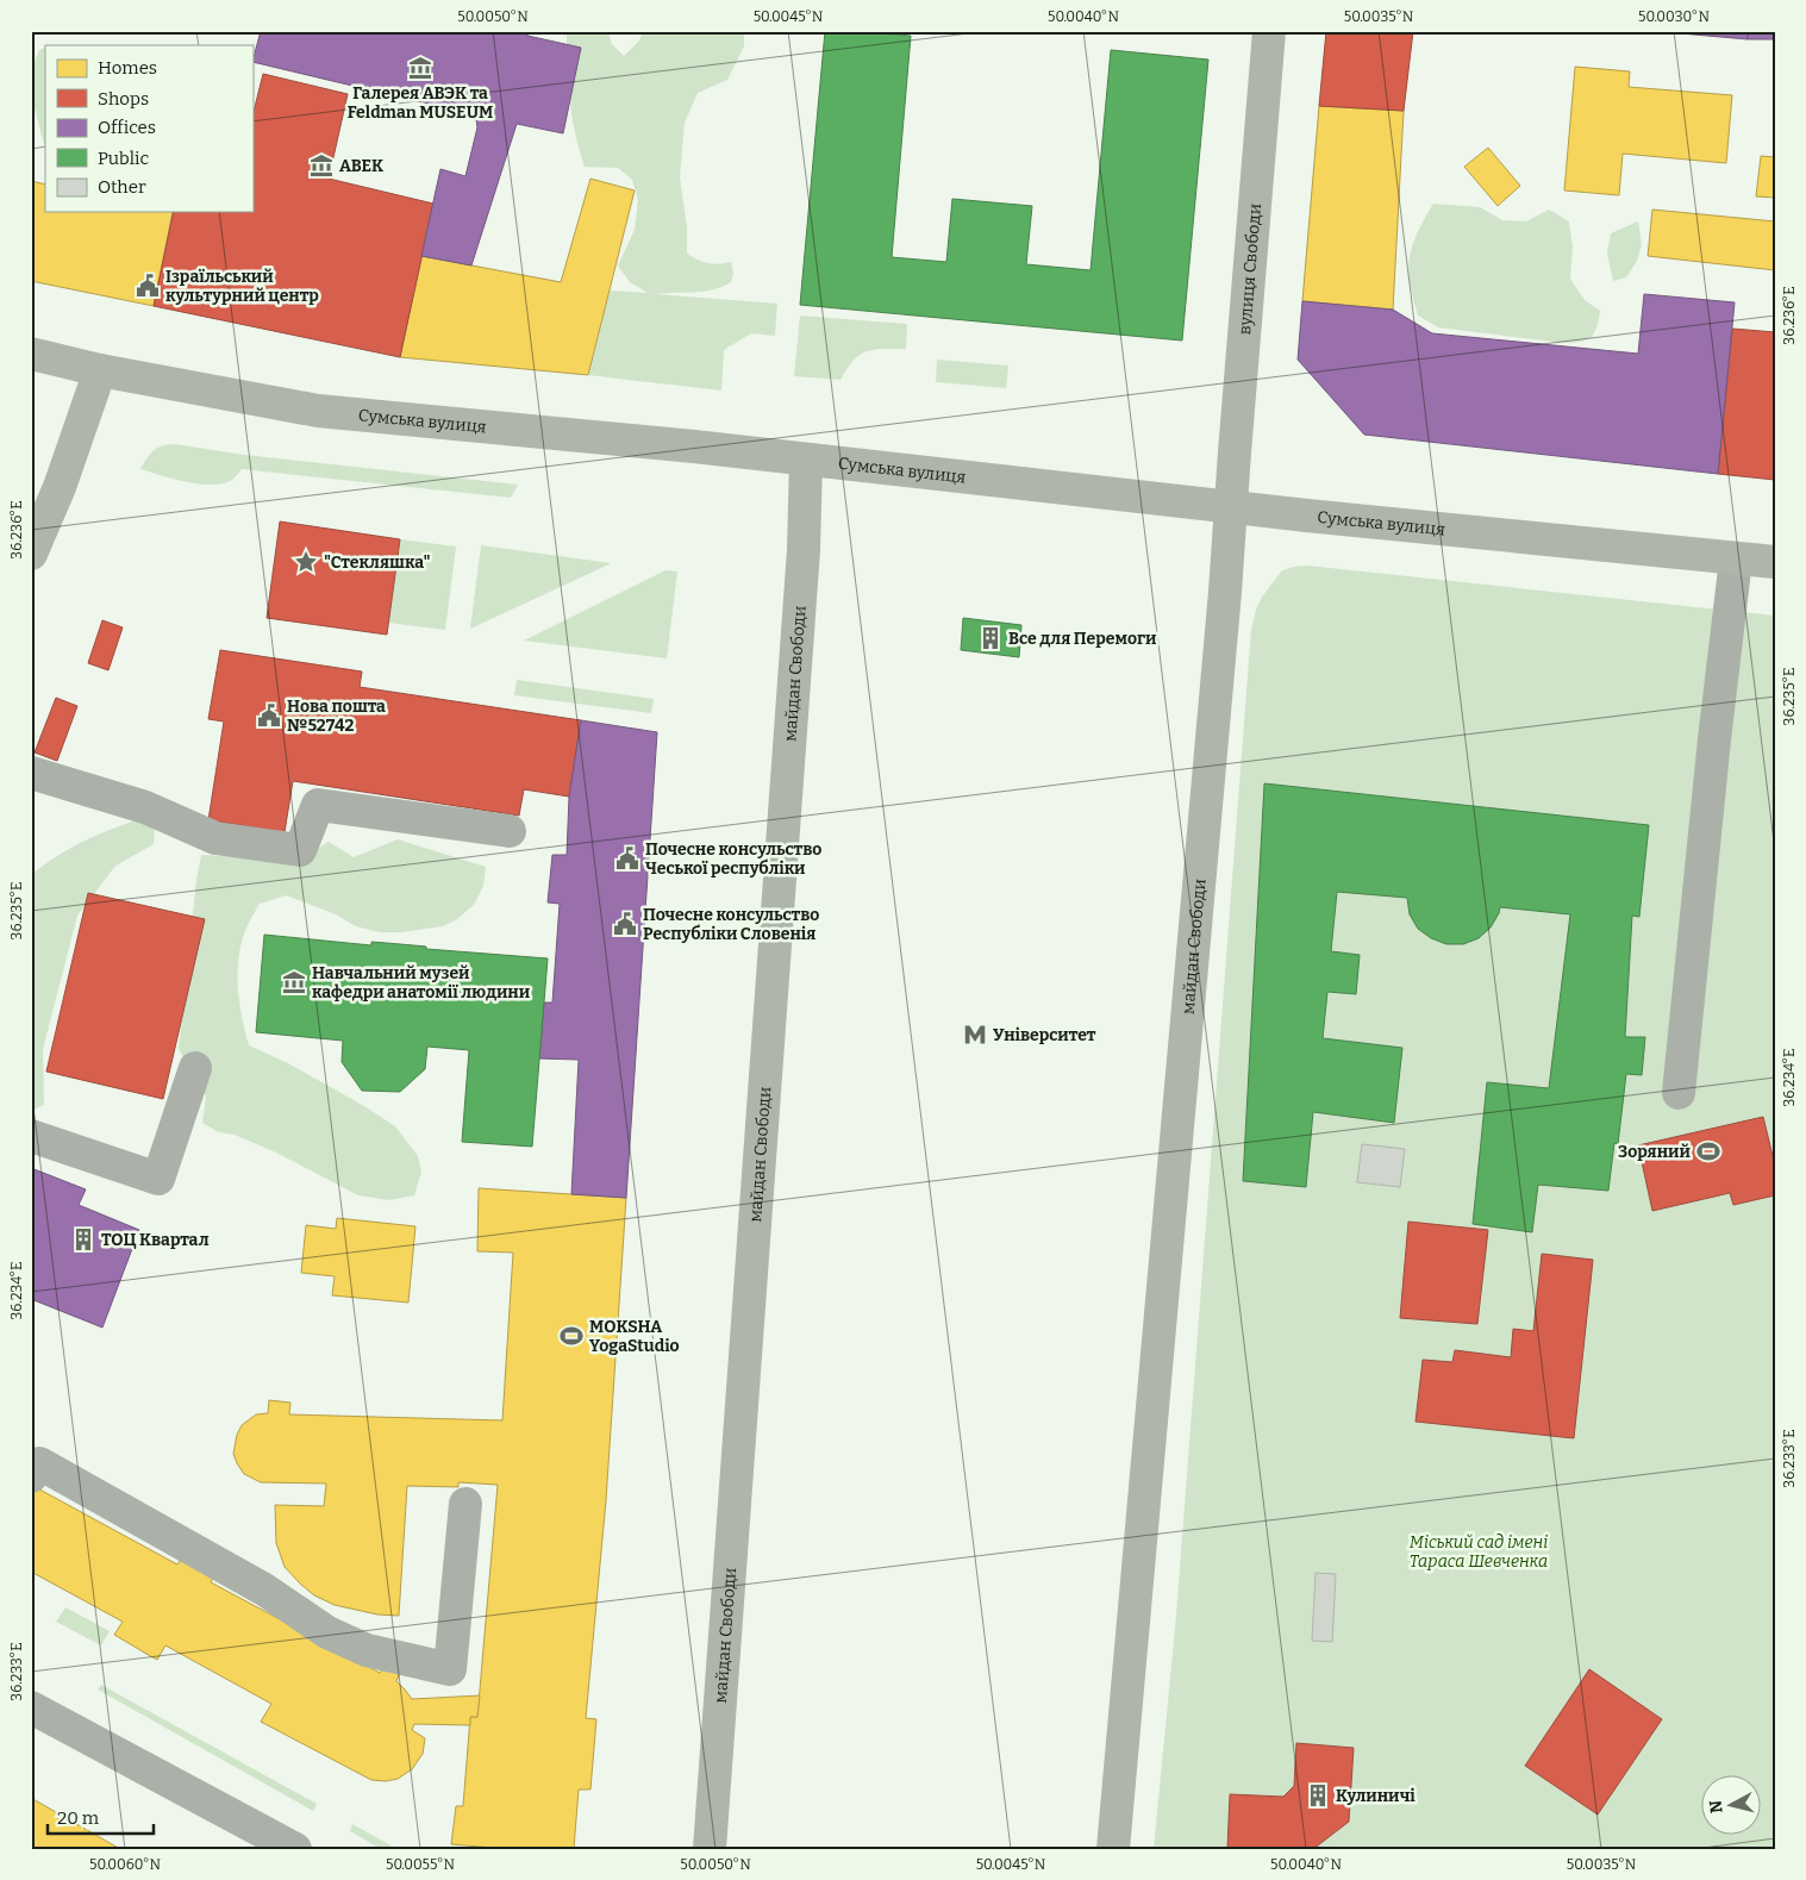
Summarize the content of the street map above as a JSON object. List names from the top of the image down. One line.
{"streets":{"main road":["вулиця Свободи","Сумська вулиця","майдан Свободи"]},"crossings":[["вулиця Свободи","Сумська вулиця"],["вулиця Свободи","майдан Свободи"],["Сумська вулиця","майдан Свободи"]],"parks":["Міський сад імені Тараса Шевченка"],"places":{"museum":["Галерея АВЭК та Feldman MUSEUM","АВЕК","Навчальний музей кафедри анатомії людини"],"public building":["Ізраїльський культурний центр","Нова пошта №52742","Почесне консульство Чеської республіки","Почесне консульство Республіки Словенія"],"place":["\"Стекляшка\""],"building":["Все для Перемоги","ТОЦ Квартал","Кулиничі"],"metro station":["Університет"],"sports":["Зоряний","MOKSHA YogaStudio"]},"legend":["Homes","Shops","Offices","Public","Other"],"scale_bar":"20 m","north":"left","coordinates":["50.0050°N","50.0045°N","50.0040°N","50.0035°N","50.0030°N","36.236°E","36.235°E","36.234°E","36.233°E","50.0060°N","50.0055°N"]}
